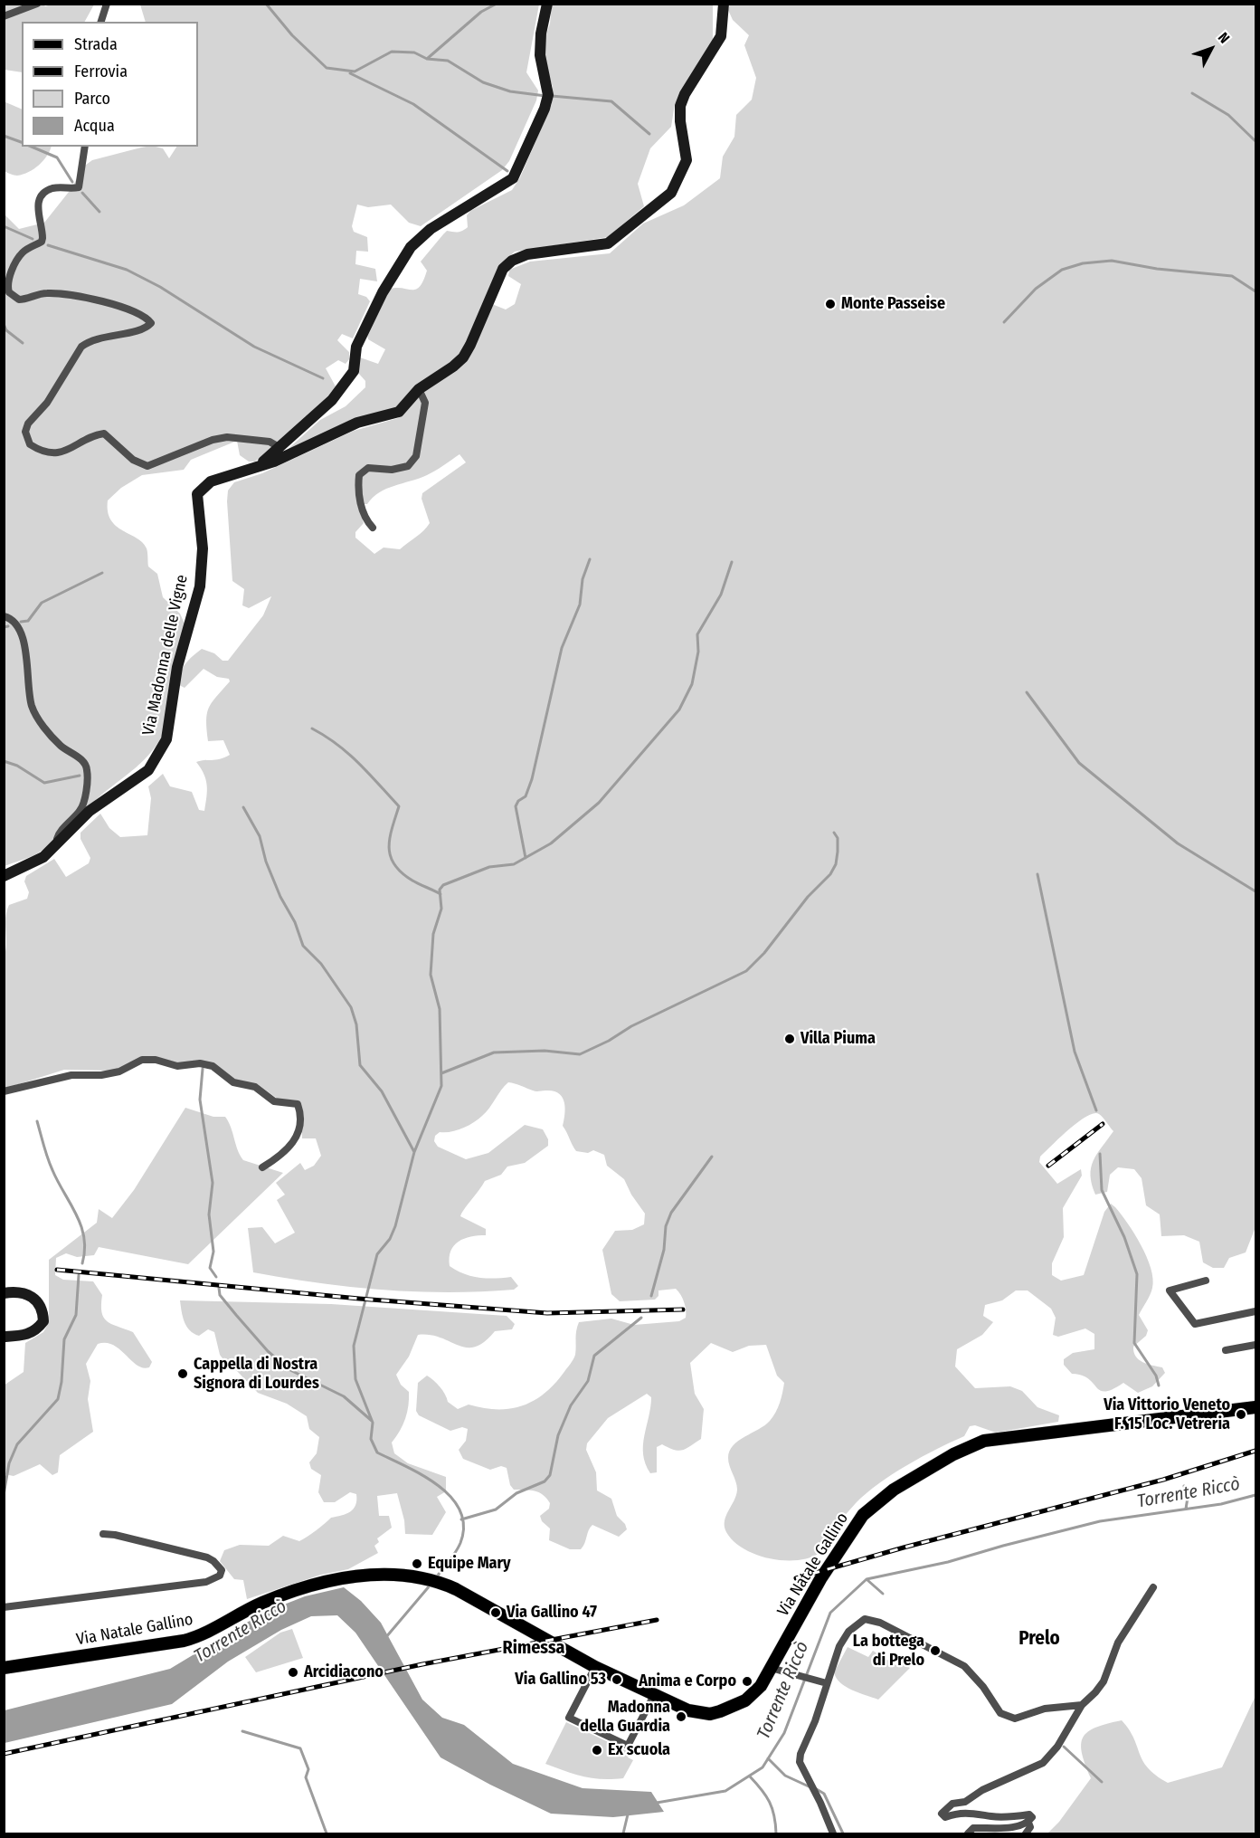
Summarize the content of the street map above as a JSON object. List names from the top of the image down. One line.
{"streets":{"main road":["Via Natale Gallino"],"street":["Via Madonna delle Vigne"]},"districts":["Prelo","Rimessa"],"water":["Torrente Riccò"],"places":["Monte Passeise","Villa Piuma","Cappella di Nostra Signora di Lourdes","Via Vittorio Veneto F. 15 Loc. Vetreria","Equipe Mary","Via Gallino 47","La bottega di Prelo","Arcidiacono","Via Gallino 53","Anima e Corpo","Madonna della Guardia","Ex scuola"],"legend":["Strada","Ferrovia","Parco","Acqua"],"north":"top right"}
